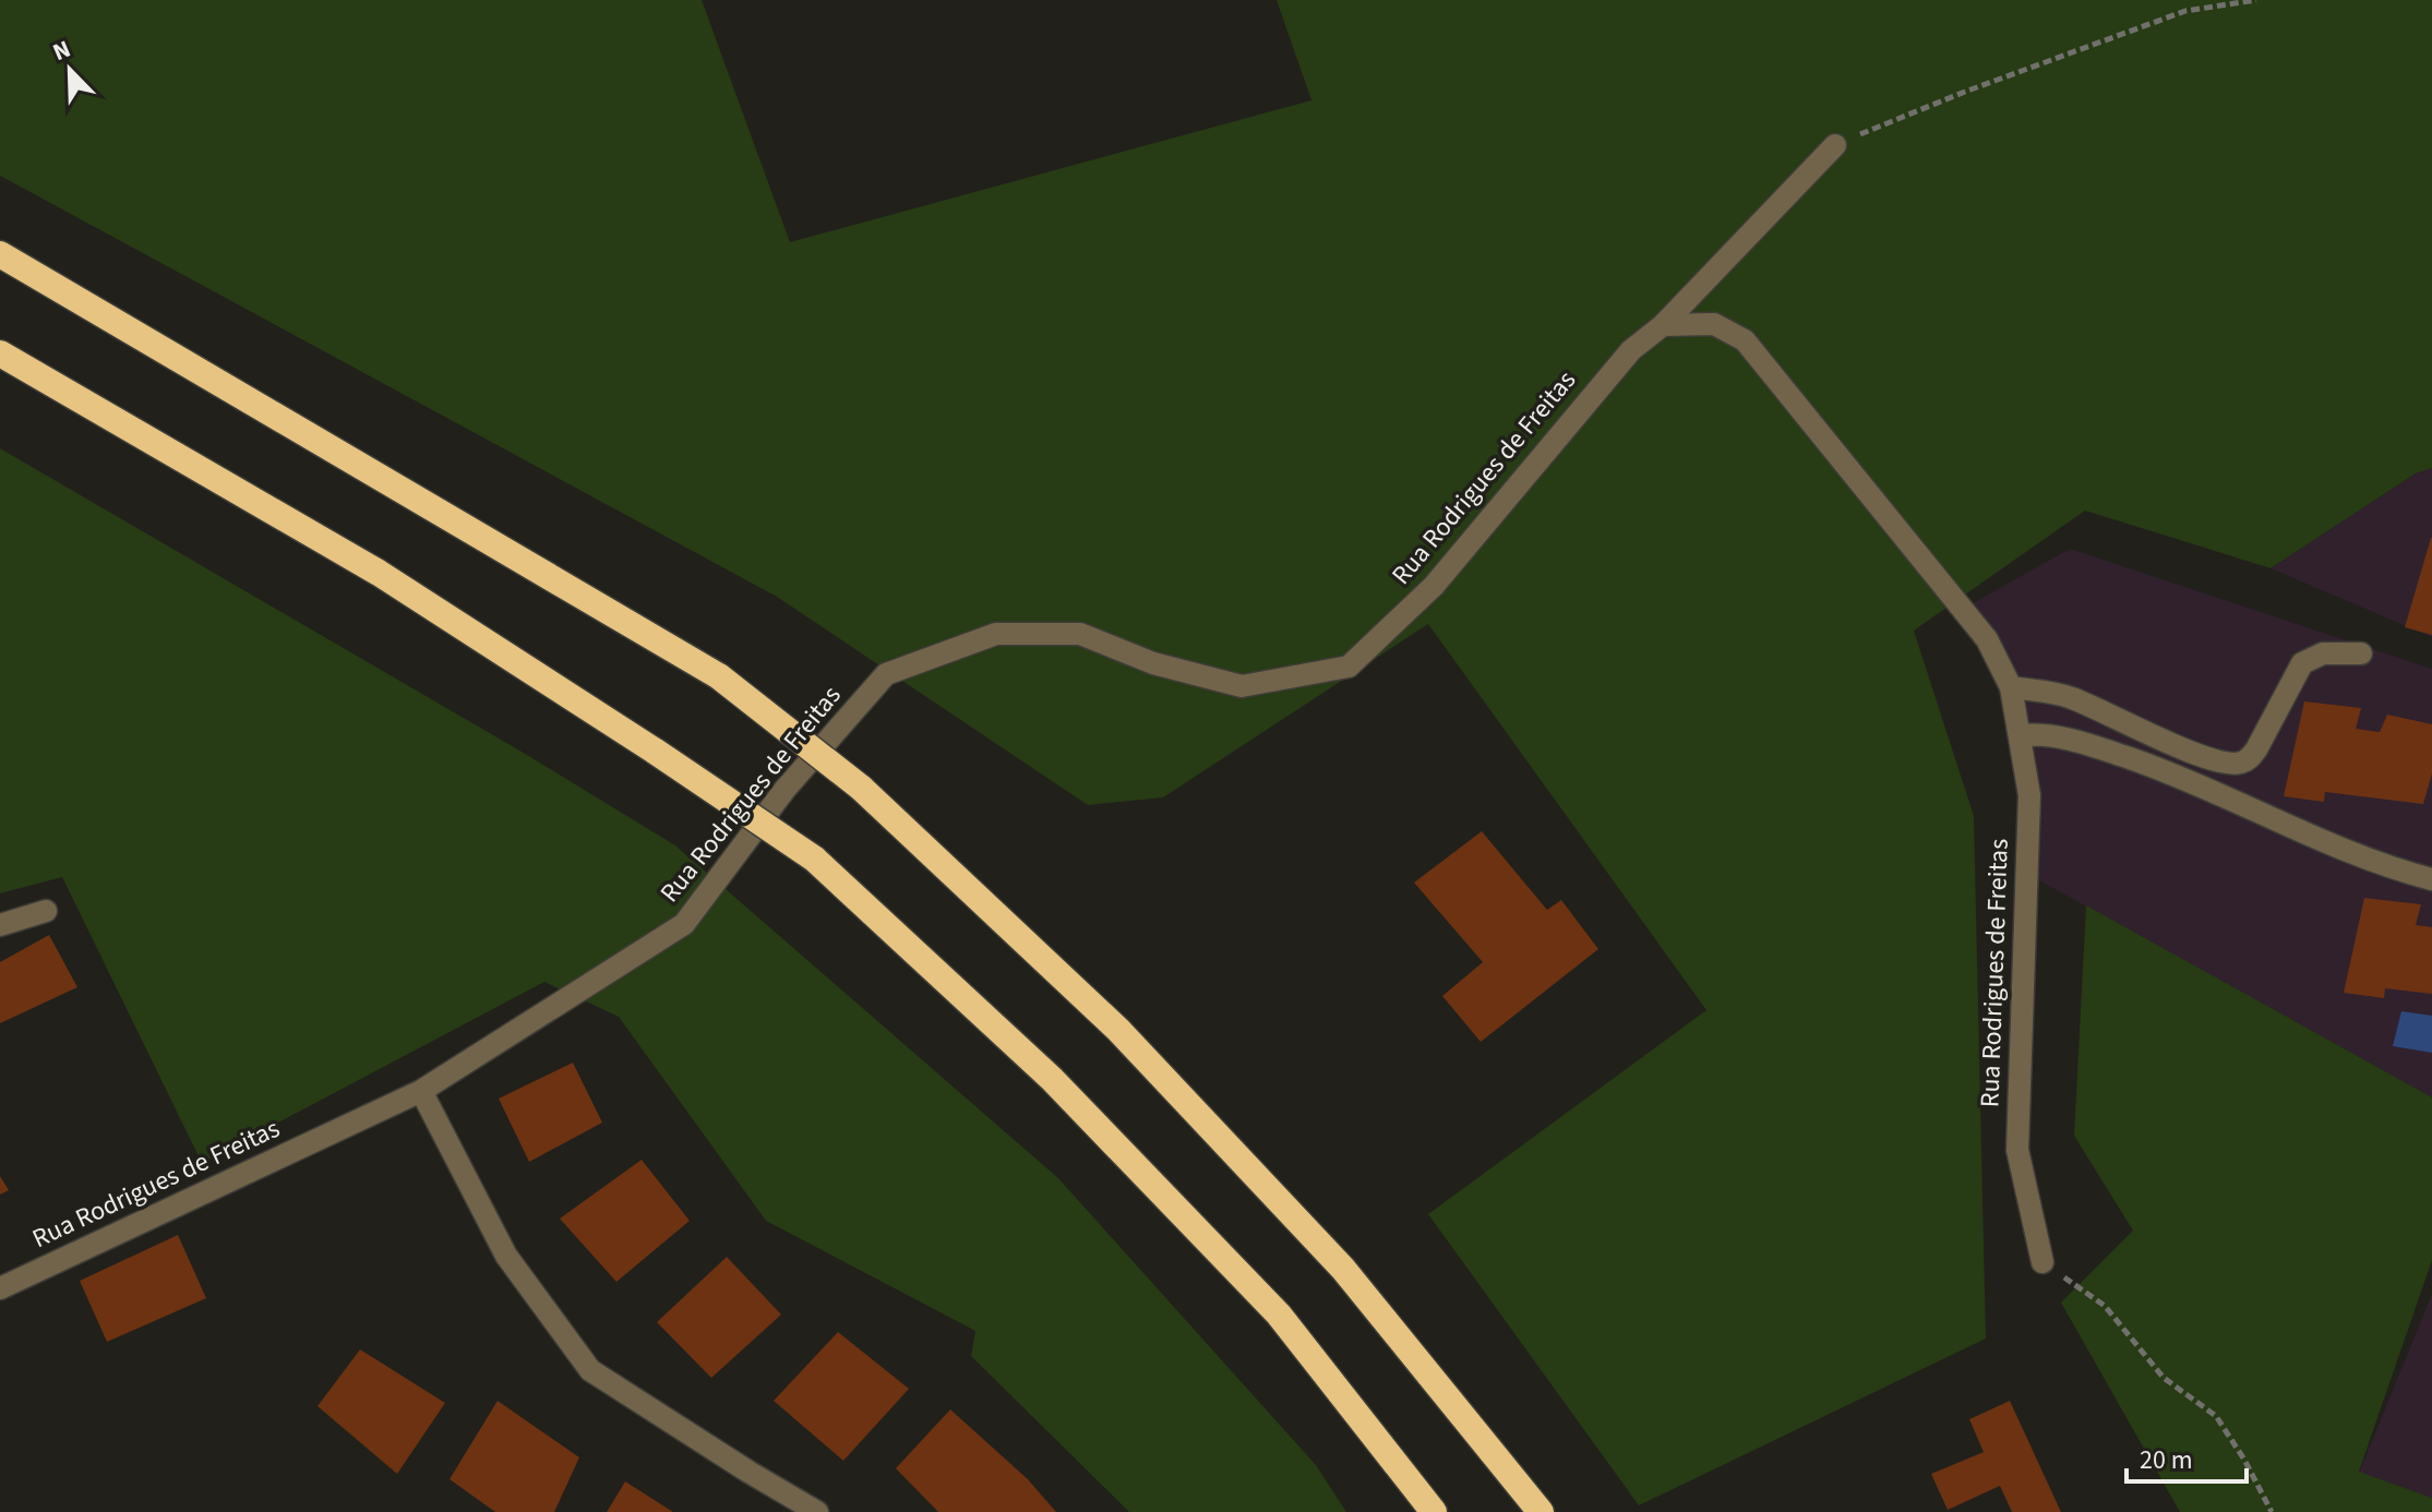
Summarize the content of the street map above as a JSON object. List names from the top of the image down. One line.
{"streets":{"street":["Rua Rodrigues de Freitas"]},"scale_bar":"20 m","north":"top left"}
